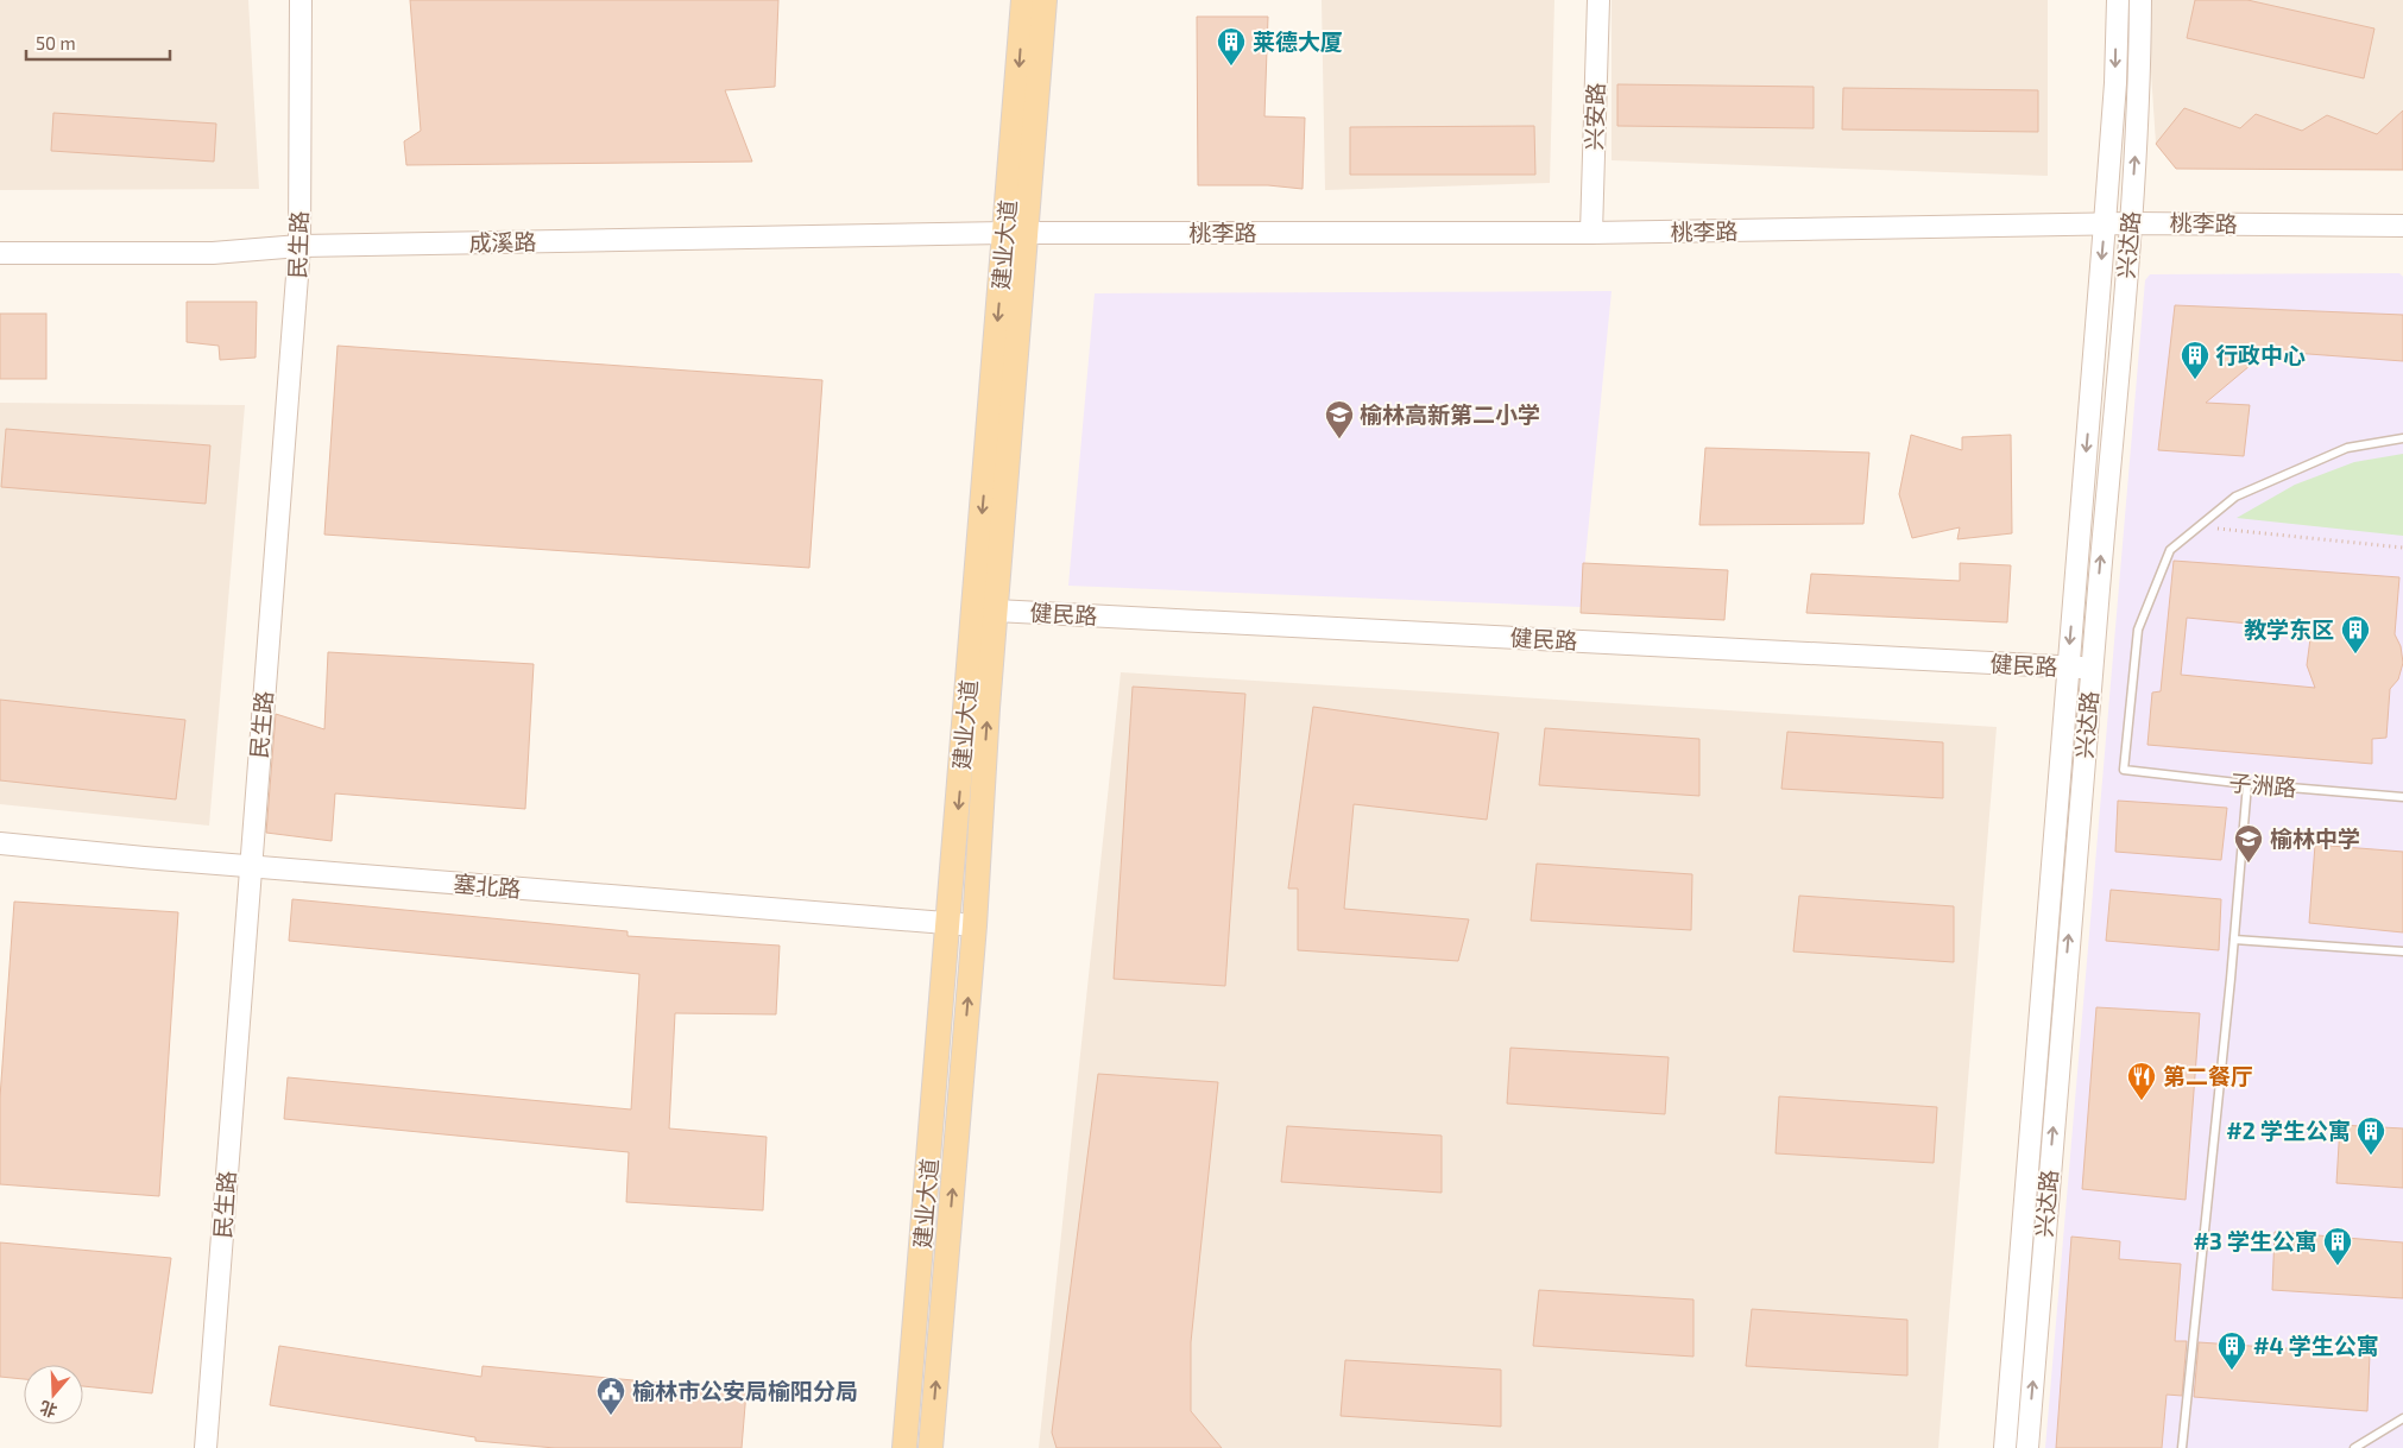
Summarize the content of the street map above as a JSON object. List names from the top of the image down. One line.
{"streets":{"main road":["兴安路","桃李路","成溪路","民生路","建业大道","兴达路","健民路","塞北路"],"lane":["子洲路"]},"crossings":[["兴安路","桃李路"],["桃李路","成溪路"],["桃李路","建业大道"],["桃李路","兴达路"],["成溪路","民生路"],["成溪路","建业大道"],["民生路","塞北路"],["建业大道","健民路"],["建业大道","塞北路"],["兴达路","健民路"]],"places":{"building":["莱德大厦","行政中心","教学东区","#2 学生公寓","#3 学生公寓","#4 学生公寓"],"school or university":["榆林高新第二小学","榆林中学"],"restaurant":["第二餐厅"],"public building":["榆林市公安局榆阳分局"]},"scale_bar":"50 m","north":"bottom"}
